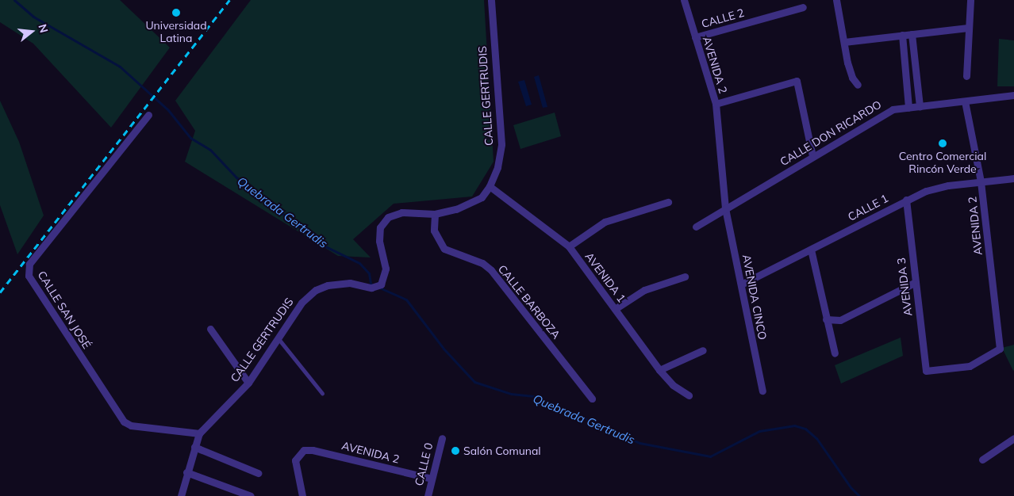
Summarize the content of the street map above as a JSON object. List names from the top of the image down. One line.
{"streets":{"street":["CALLE 2","AVENIDA 2","CALLE GERTRUDIS","CALLE DON RICARDO","CALLE 1","AVENIDA 1","AVENIDA 3","AVENIDA CINCO","CALLE BARBOZA","CALLE SAN JOSÉ","CALLE 0"]},"crossings":[["CALLE 2","AVENIDA 2"],["AVENIDA 2","CALLE DON RICARDO"],["AVENIDA 2","CALLE 1"],["AVENIDA 2","AVENIDA 3"],["AVENIDA 2","AVENIDA CINCO"],["AVENIDA 2","CALLE 0"],["CALLE GERTRUDIS","AVENIDA 1"],["CALLE GERTRUDIS","CALLE BARBOZA"],["CALLE GERTRUDIS","CALLE SAN JOSÉ"],["CALLE DON RICARDO","AVENIDA CINCO"],["CALLE 1","AVENIDA 3"],["CALLE 1","AVENIDA CINCO"]],"water":["Quebrada Gertrudis"],"places":["Universidad Latina","Centro Comercial Rincón Verde","Salón Comunal"],"north":"right"}
